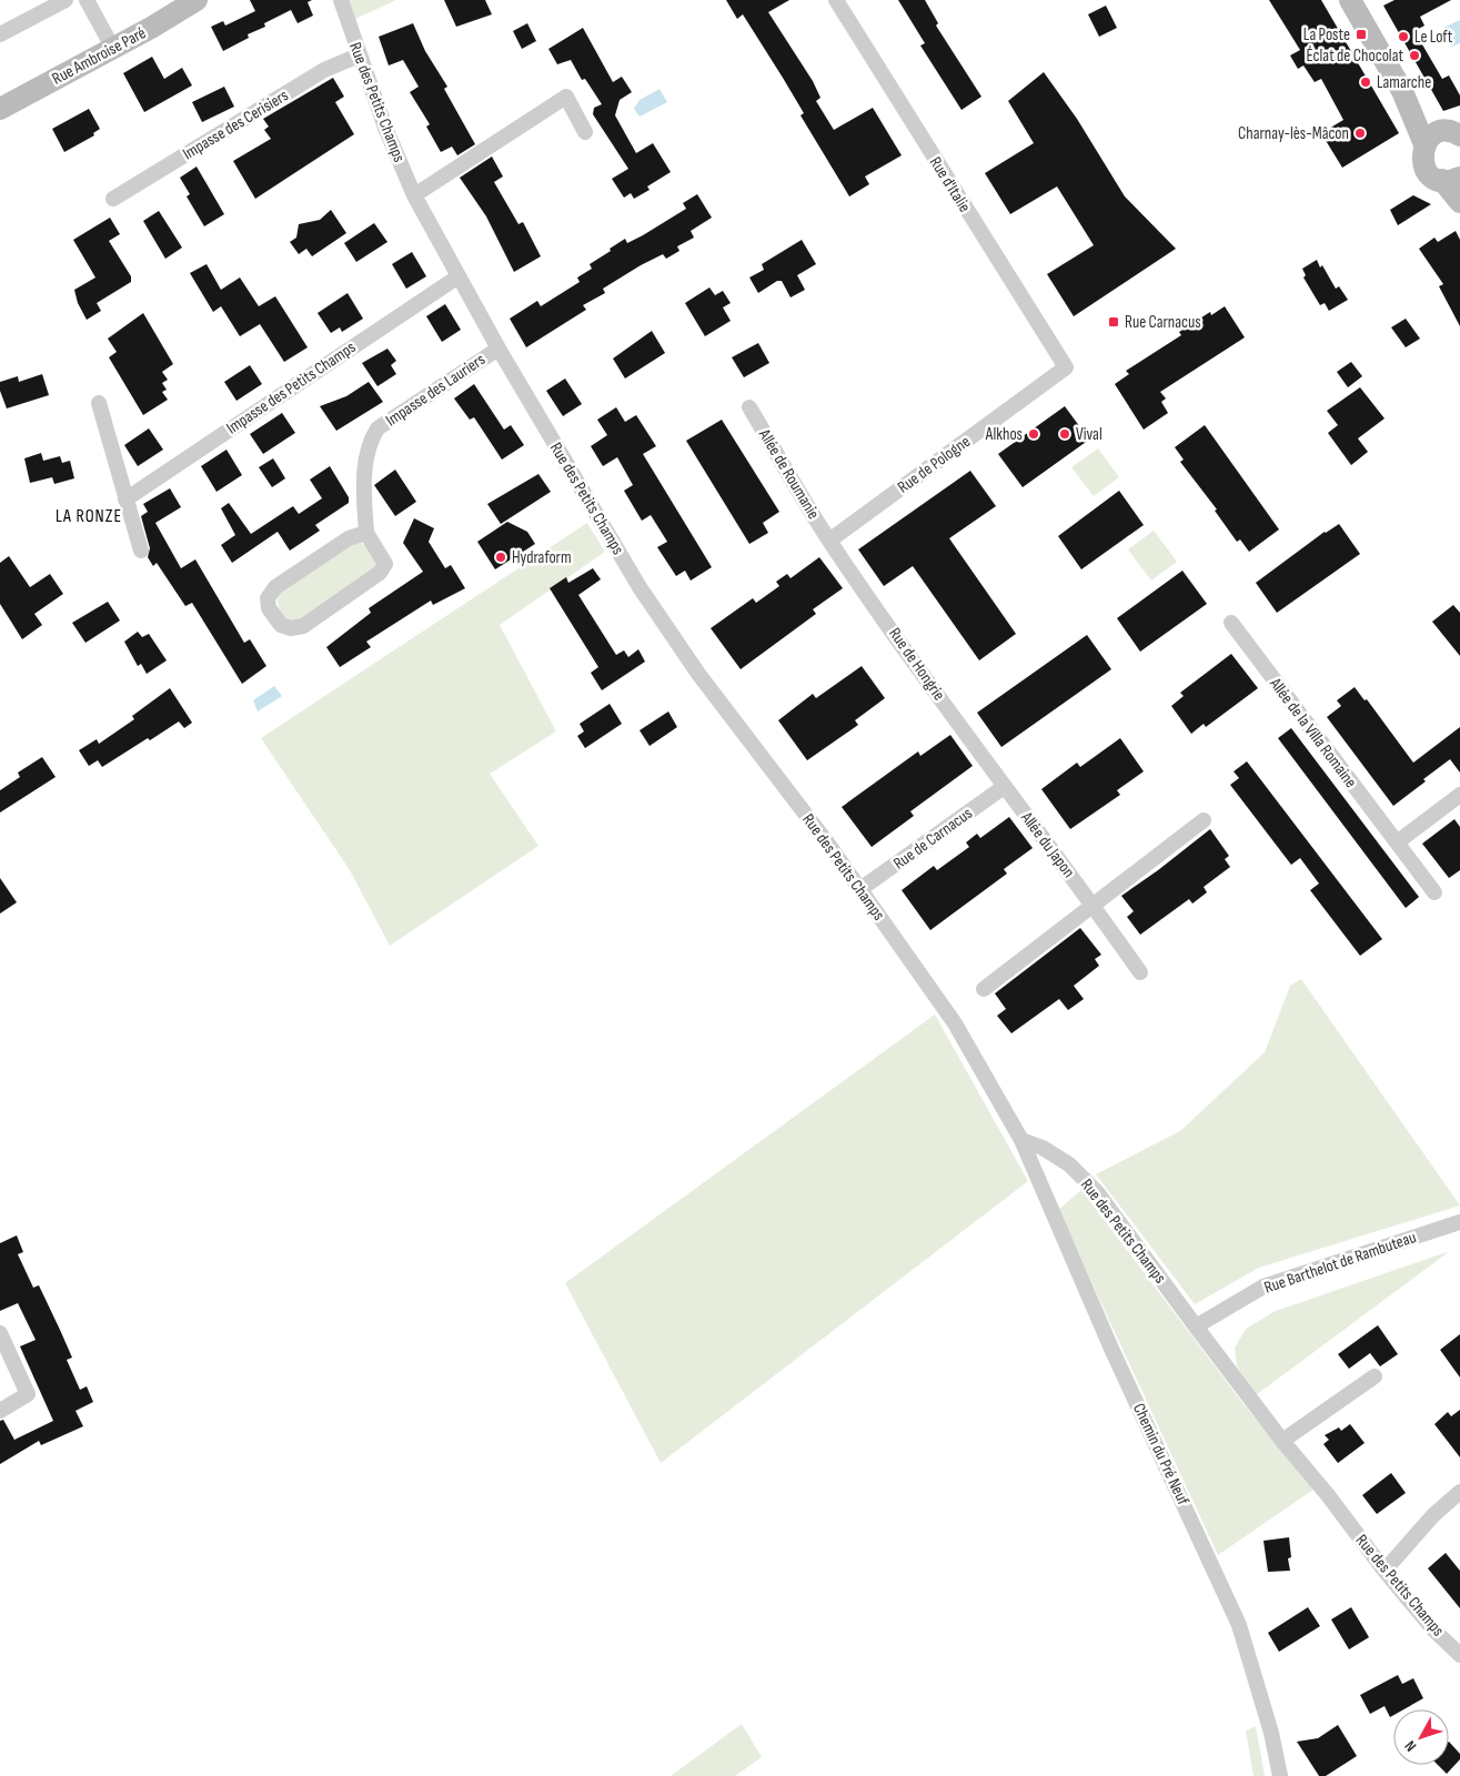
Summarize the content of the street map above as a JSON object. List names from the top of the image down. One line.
{"streets":{"main road":["Rue Ambroise Paré"],"street":["Rue des Petits Champs","Impasse des Cerisiers","Rue d'Italie","Impasse des Petits Champs","Impasse des Lauriers","Rue de Pologne","Allée de Roumanie","Rue de Hongrie","Allée de la Villa Romaine","Rue de Carnacus","Allée du Japon","Rue Barthelot de Rambuteau","Chemin du Pré Neuf"]},"crossings":[["Rue des Petits Champs","Impasse des Cerisiers"],["Rue des Petits Champs","Impasse des Petits Champs"],["Rue des Petits Champs","Impasse des Lauriers"],["Rue des Petits Champs","Rue de Carnacus"],["Rue des Petits Champs","Rue Barthelot de Rambuteau"],["Rue des Petits Champs","Chemin du Pré Neuf"],["Rue d'Italie","Rue de Pologne"],["Rue de Pologne","Allée de Roumanie"],["Rue de Pologne","Rue de Hongrie"],["Allée de Roumanie","Rue de Hongrie"],["Rue de Hongrie","Rue de Carnacus"],["Rue de Hongrie","Allée du Japon"],["Rue de Carnacus","Allée du Japon"]],"districts":["LA RONZE"],"places":{"transit":["La Poste","Rue Carnacus"],"other":["Le Loft","Éclat de Chocolat","Lamarche","Charnay-lès-Mâcon","Alkhos","Vival","Hydraform"]},"north":"bottom left"}
